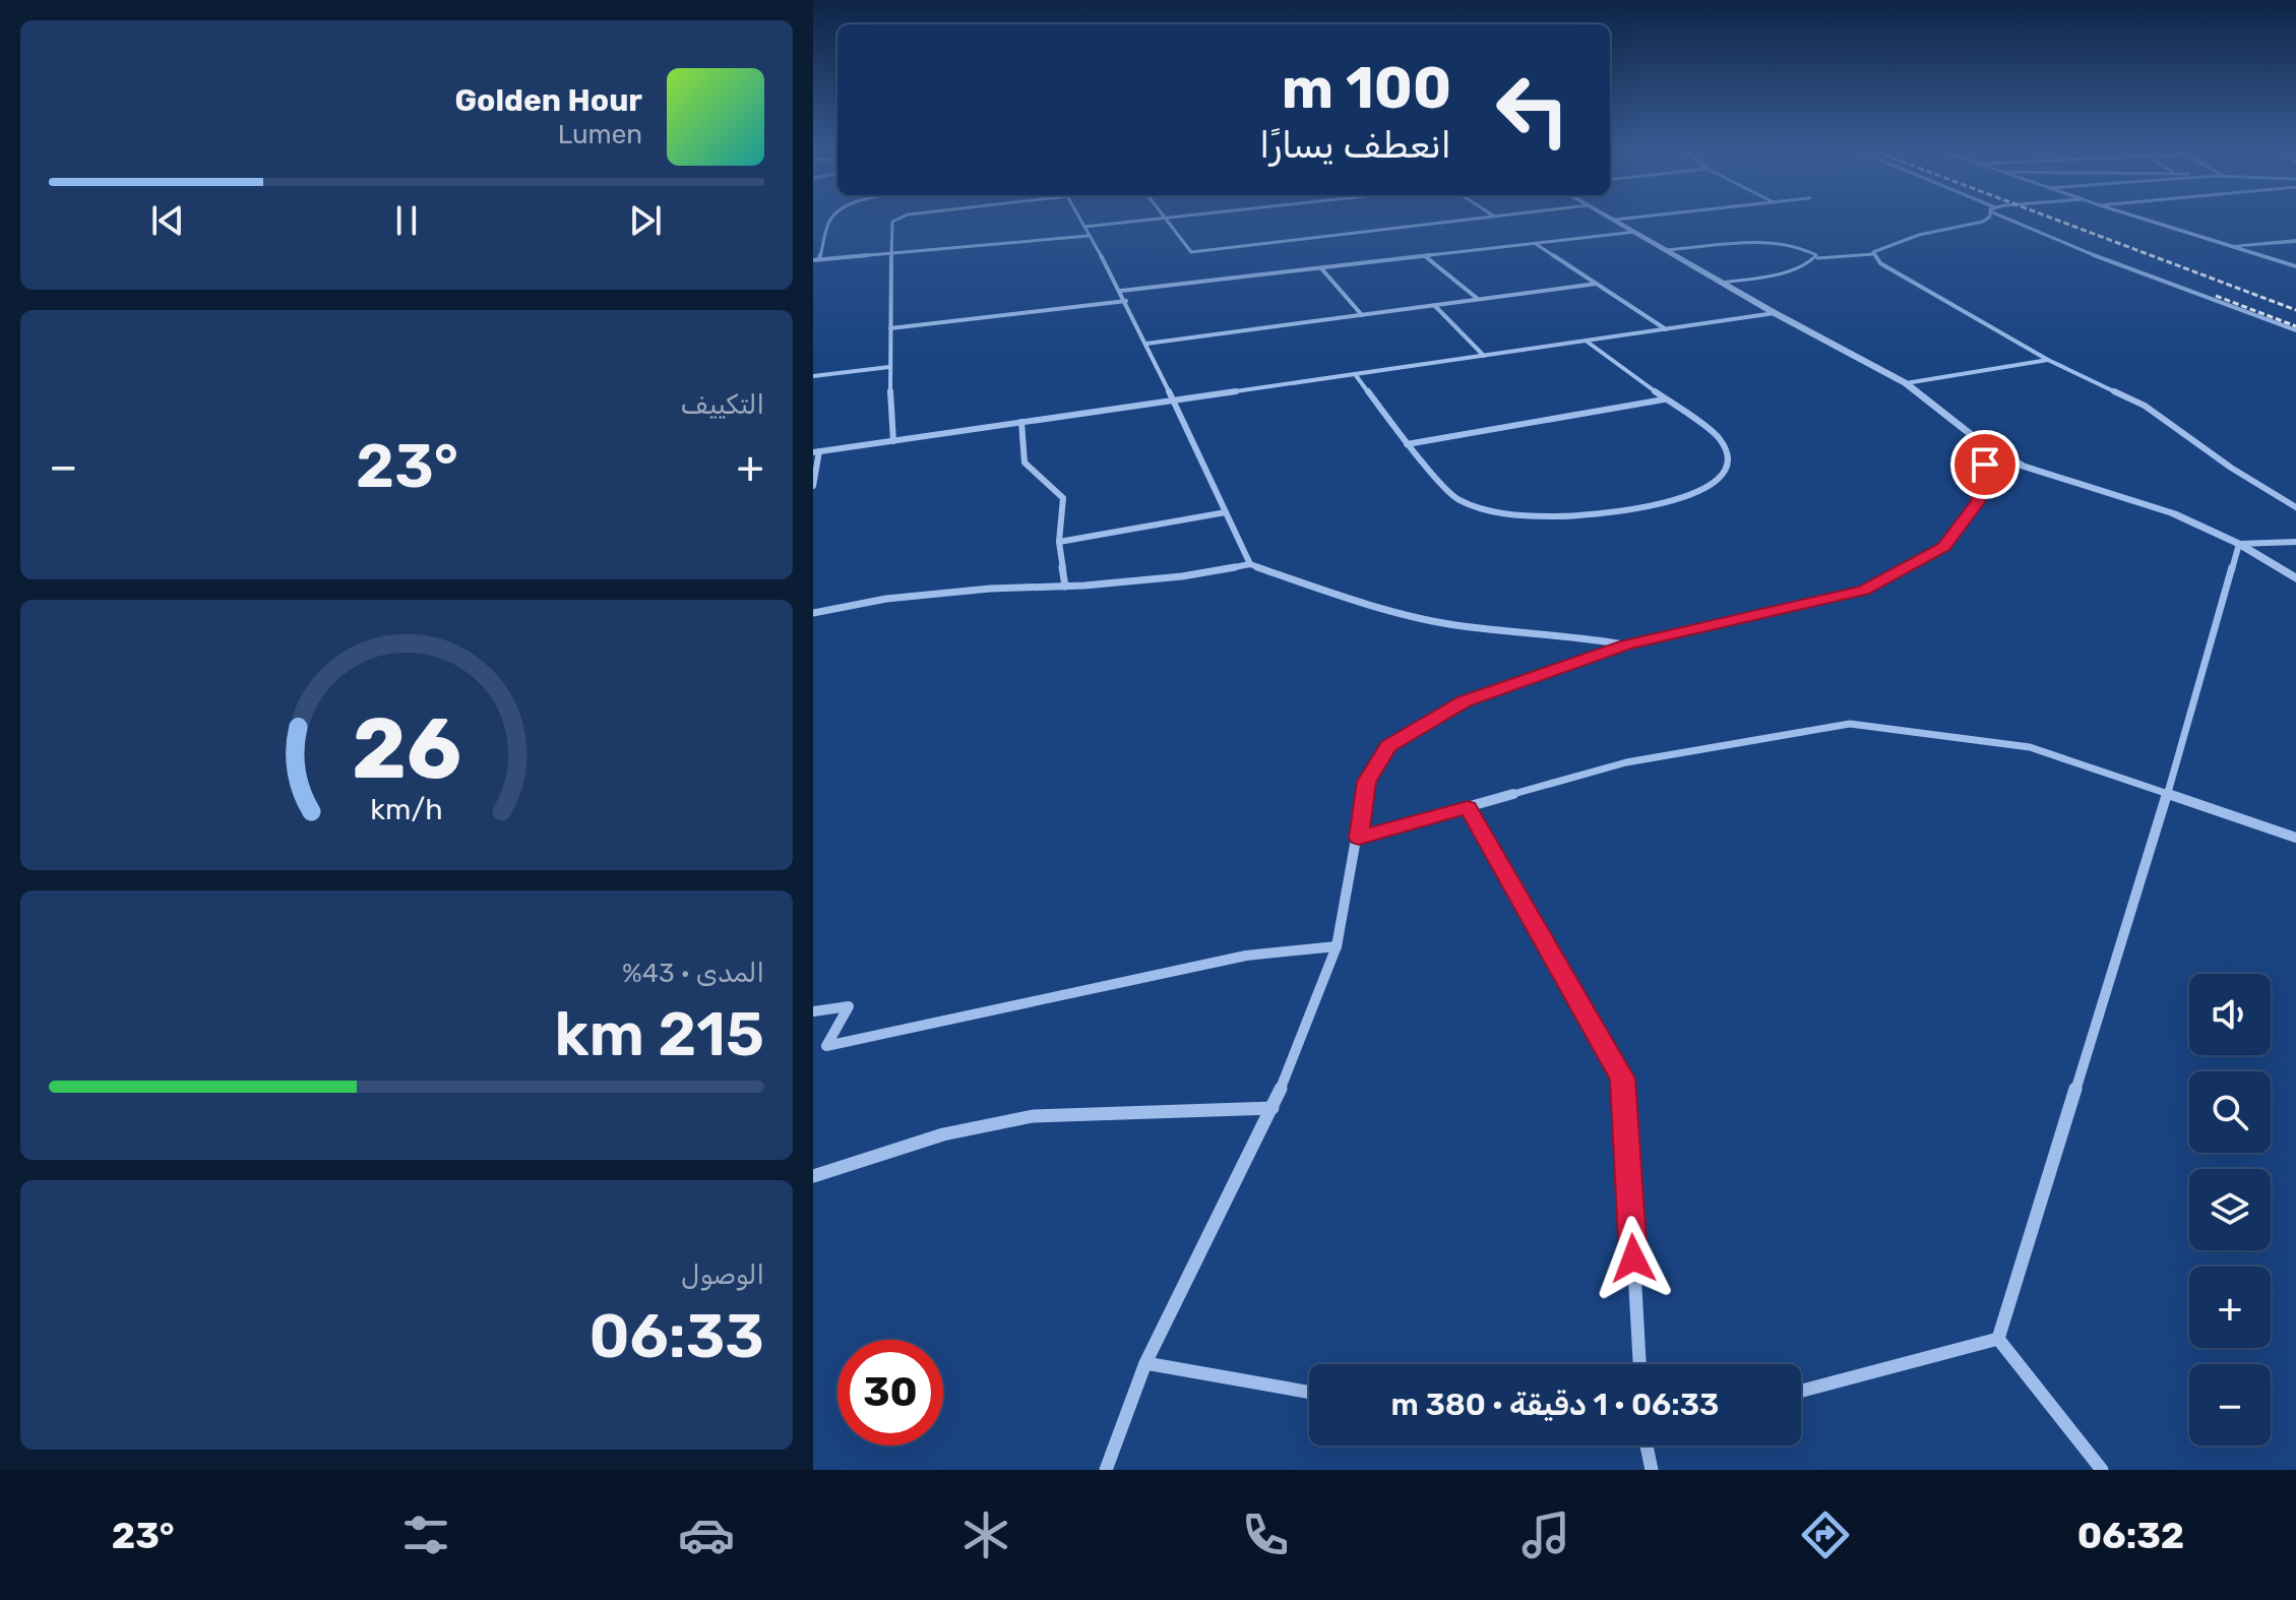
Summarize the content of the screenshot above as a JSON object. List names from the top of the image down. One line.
{"page":{"turn":["100 m","انعطف يسارًا"],"song":["Golden Hour","Lumen"],"tile":["التكييف",["المدى · 43%","215 km"],["الوصول","06:33"]],"heat":["−","23°","+"],"map_buttons":["+","−"],"limit":"30","trip":"06:33 · 1 دقيقة · 380 m","tabs":["06:32","23°"],"gauge":["26","km/h"]}}
